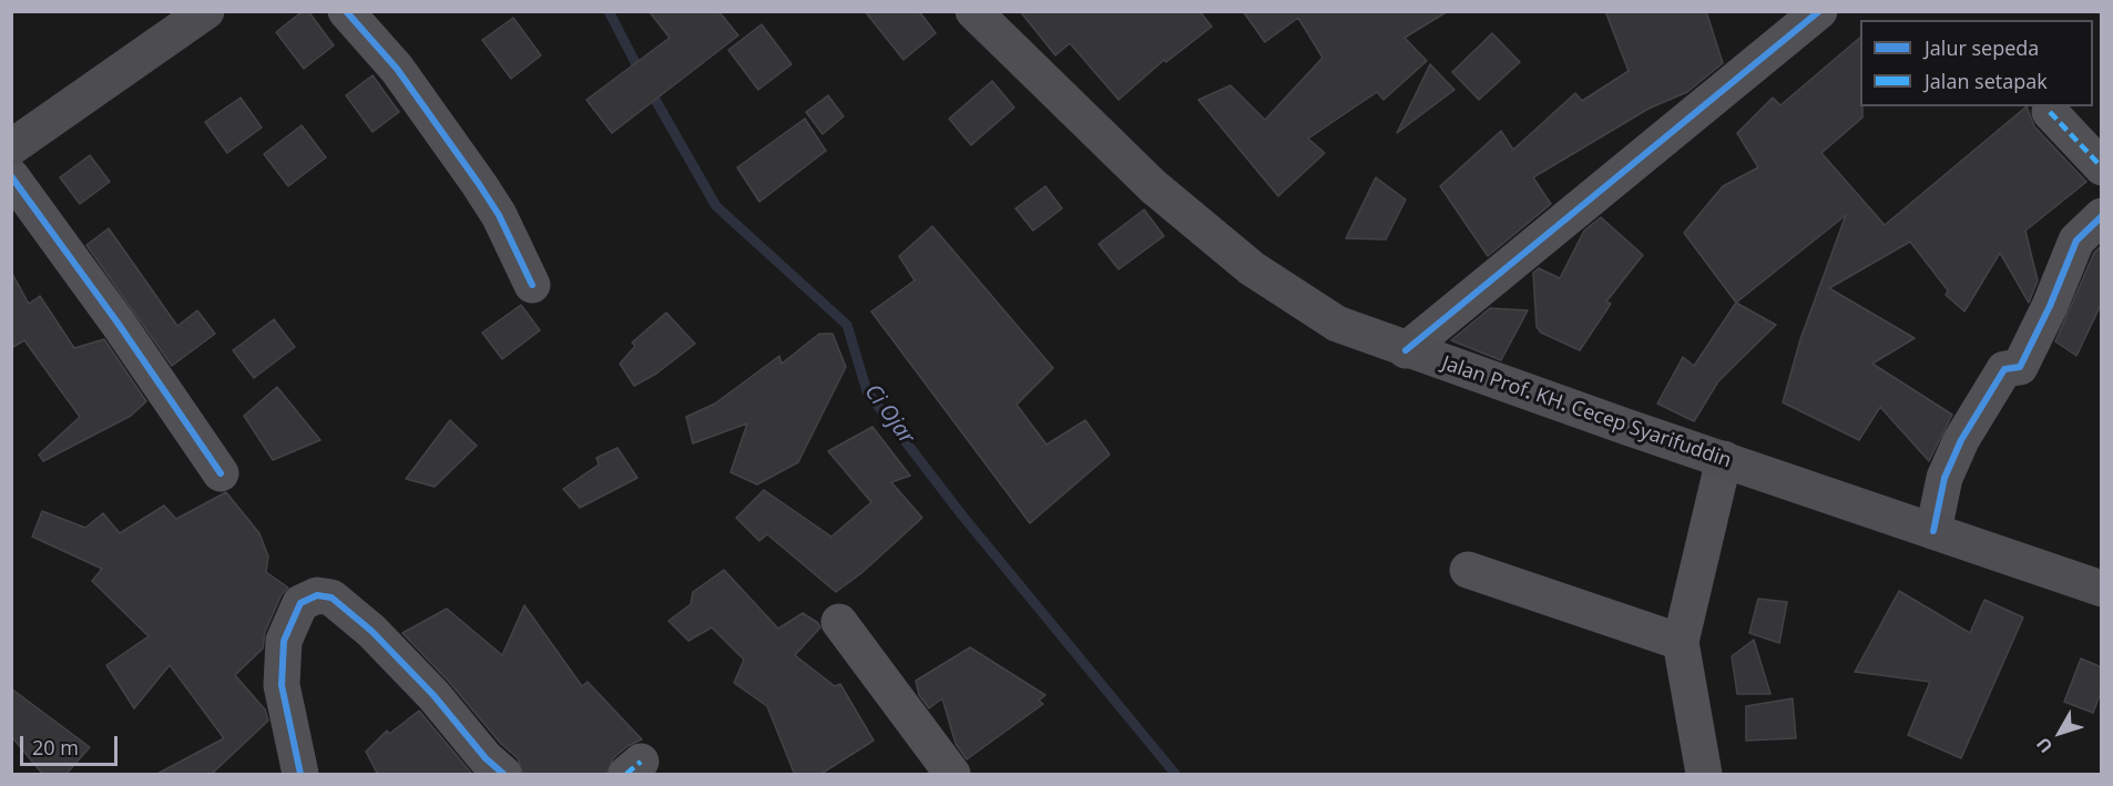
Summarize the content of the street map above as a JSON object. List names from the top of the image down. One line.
{"streets":{"main road":["Jalan Prof. KH. Cecep Syarifuddin"]},"water":["Ci Ojar"],"legend":["Jalur sepeda","Jalan setapak"],"scale_bar":"20 m","north":"bottom left"}
